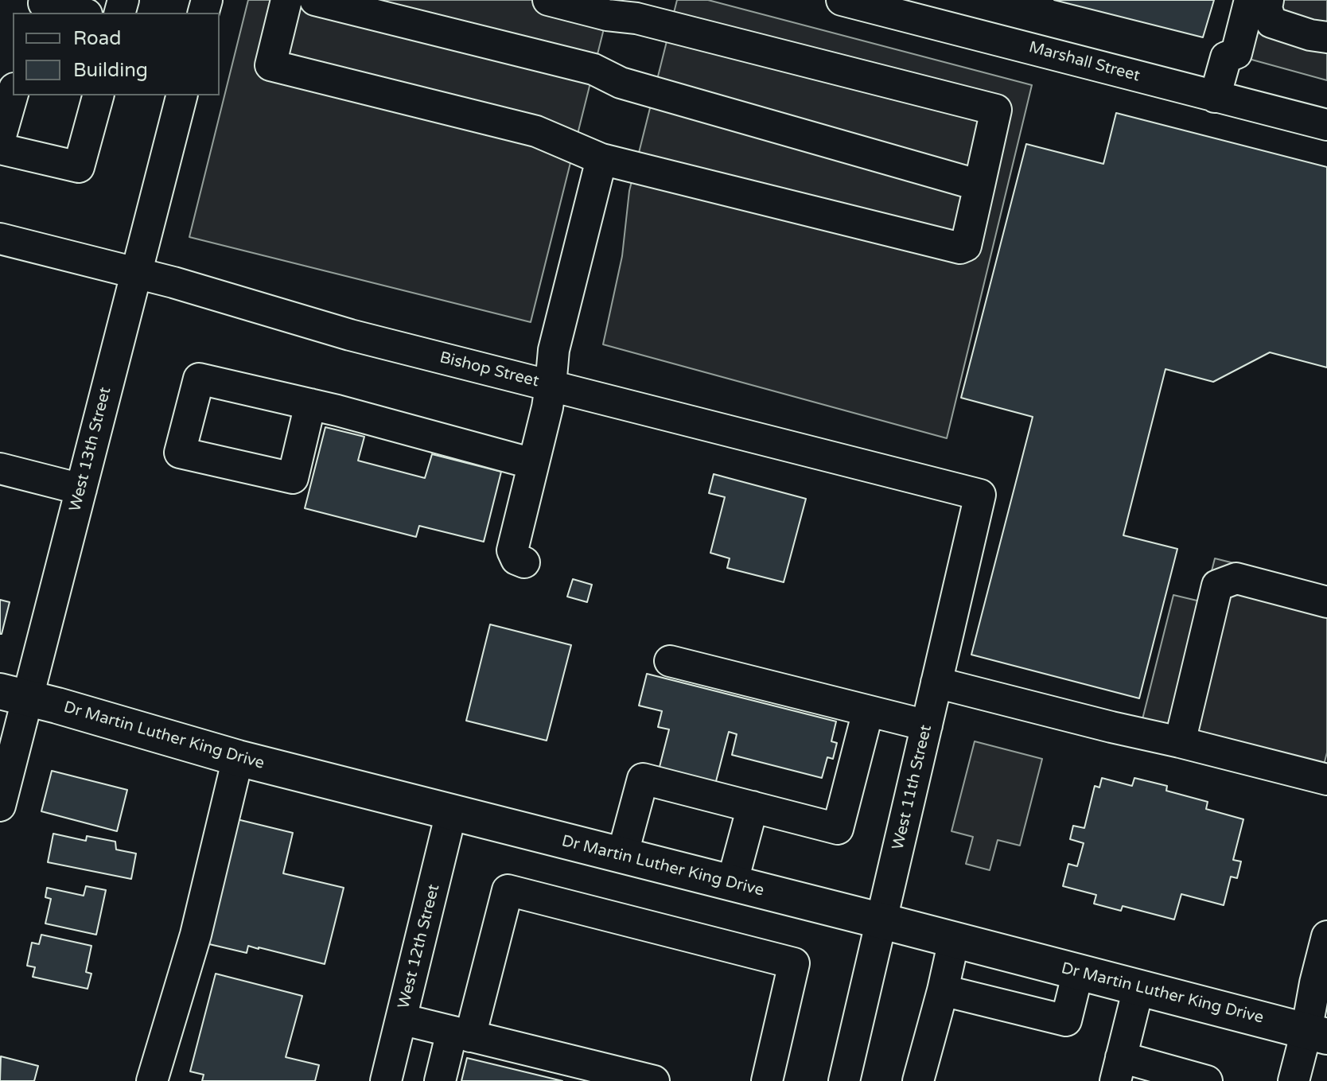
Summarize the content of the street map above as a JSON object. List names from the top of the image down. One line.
{"streets":{"main road":["Dr Martin Luther King Drive"],"street":["Marshall Street","Bishop Street","West 13th Street","West 11th Street","West 12th Street"]},"crossings":[["Bishop Street","West 13th Street"],["Bishop Street","West 11th Street"],["West 13th Street","Dr Martin Luther King Drive"],["Dr Martin Luther King Drive","West 11th Street"],["Dr Martin Luther King Drive","West 12th Street"]],"legend":["Road","Building"]}
